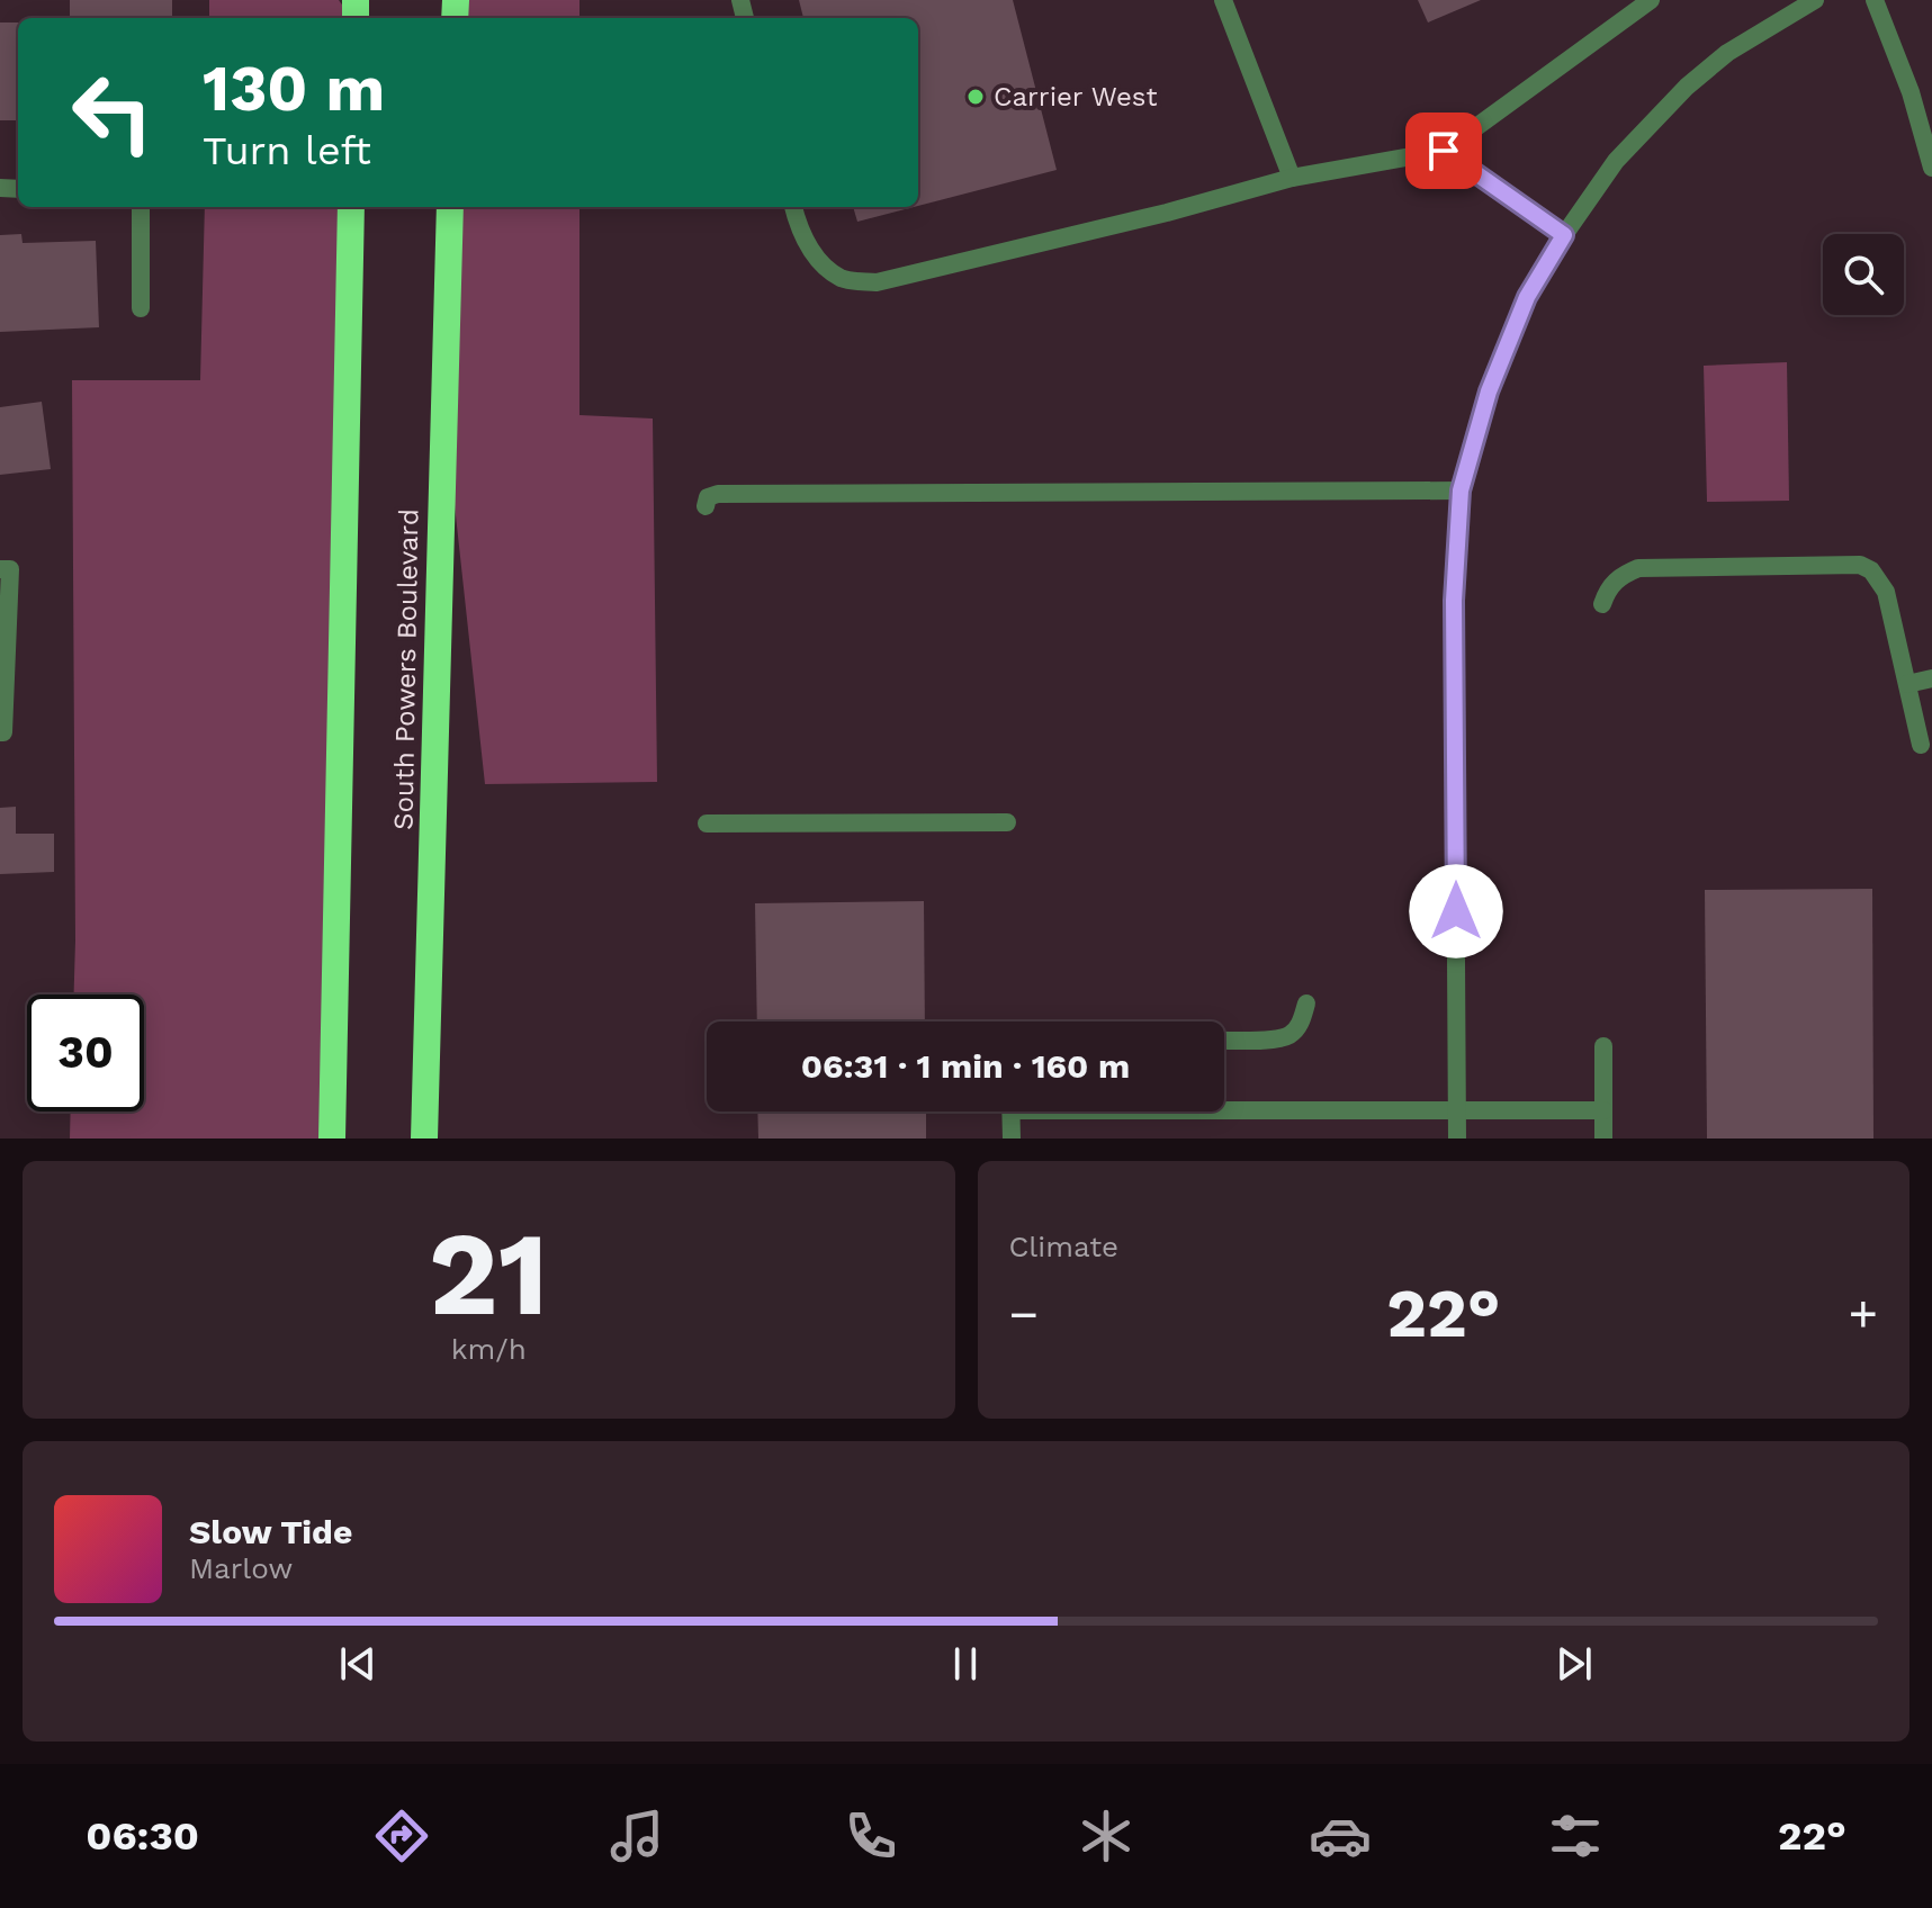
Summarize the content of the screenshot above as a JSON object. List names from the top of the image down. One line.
{"streets":{"highway":["South Powers Boulevard"]},"places":["Carrier West"],"page":{"turn":["130 m","Turn left"],"limit":"30","trip":"06:31 · 1 min · 160 m","tile":[["21","km/h"],"Climate"],"heat":["−","22°","+"],"song":["Slow Tide","Marlow"],"tabs":["06:30","22°"]}}
